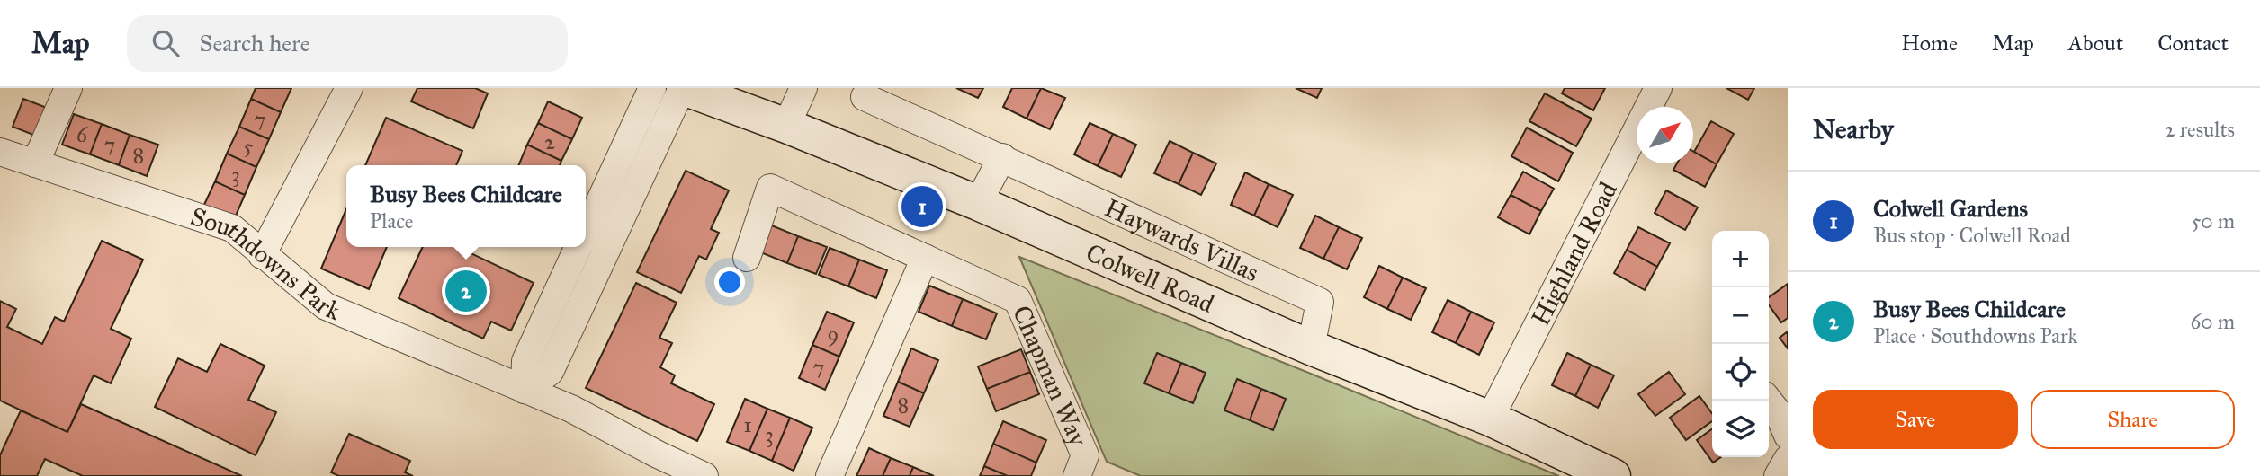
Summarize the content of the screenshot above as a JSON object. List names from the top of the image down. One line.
{"streets":{"street":["Haywards Villas","Highland Road","Southdowns Park","Colwell Road","Chapman Way"]},"crossings":[["Haywards Villas","Colwell Road"],["Highland Road","Colwell Road"]],"house_numbers":["7","6","2","7","5","8","3","9","7","8","1","3"],"north":"top right","page":{"header":"Map","search":"Search here","nav":["Home","Map","About","Contact"],"heading":["Nearby","2 results"],"popup":["Busy Bees Childcare","Place"],"list":[{"mark":"1","name":"Colwell Gardens","note":"Bus stop · Colwell Road","value":"50 m"},{"mark":"2","name":"Busy Bees Childcare","note":"Place · Southdowns Park","value":"60 m"}],"pins":["1","2"],"map_buttons":["+","−"],"buttons":["Save","Share"]}}
